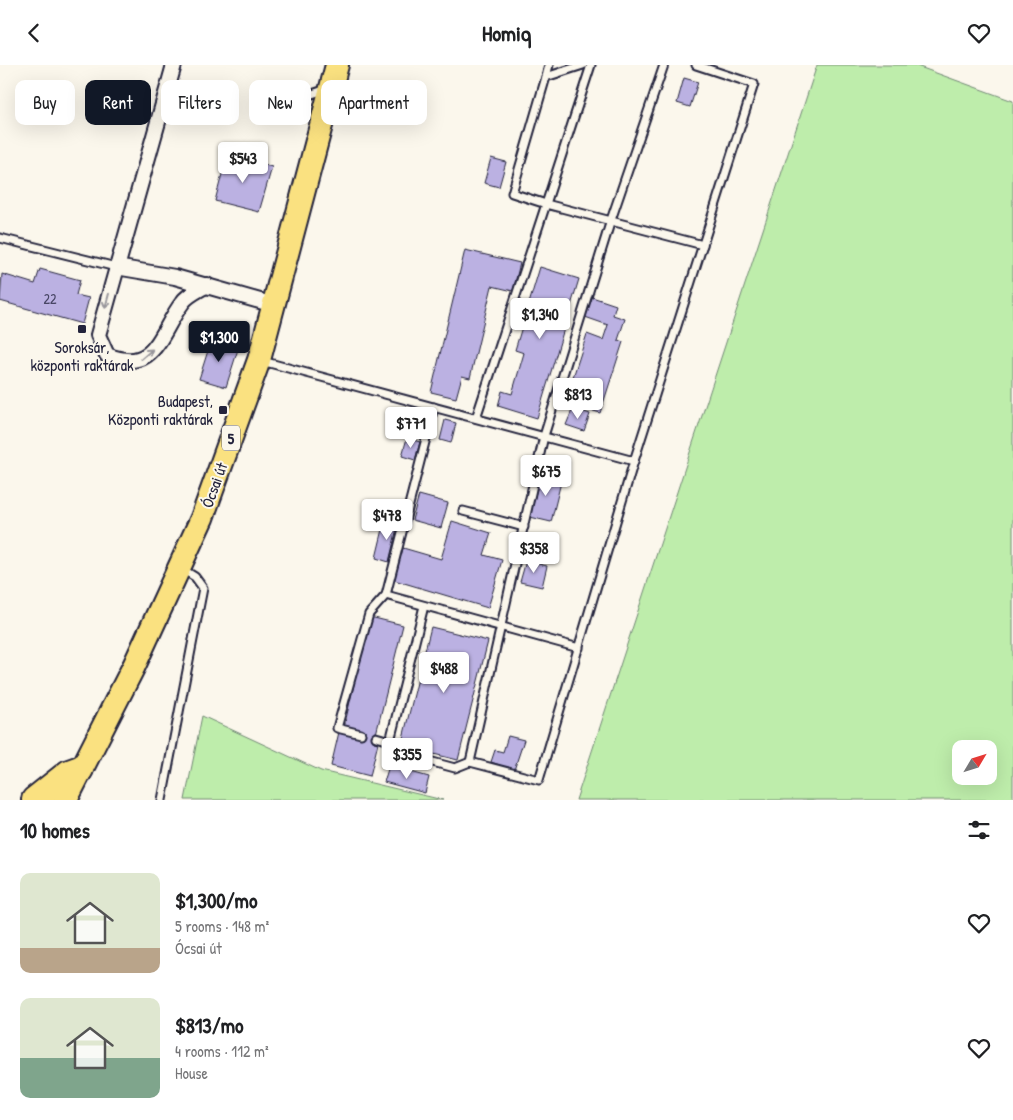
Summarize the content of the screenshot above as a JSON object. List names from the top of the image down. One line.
{"streets":{"main road":["5","Ócsai út"]},"places":{"transit":["Soroksár, központi raktárak","Budapest, Központi raktárak"]},"house_numbers":["22"],"north":"top right","page":{"header":"Homiq","chip":["Buy","Rent","Filters","New","Apartment"],"price":["$543","$1,340","$1,300","$813","$771","$675","$478","$358","$488","$355"],"heading":"10 homes","list":[{"name":"$1,300/mo","note":"5 rooms · 148 m² · Ócsai út"},{"name":"$813/mo","note":"4 rooms · 112 m² · House"}]}}
